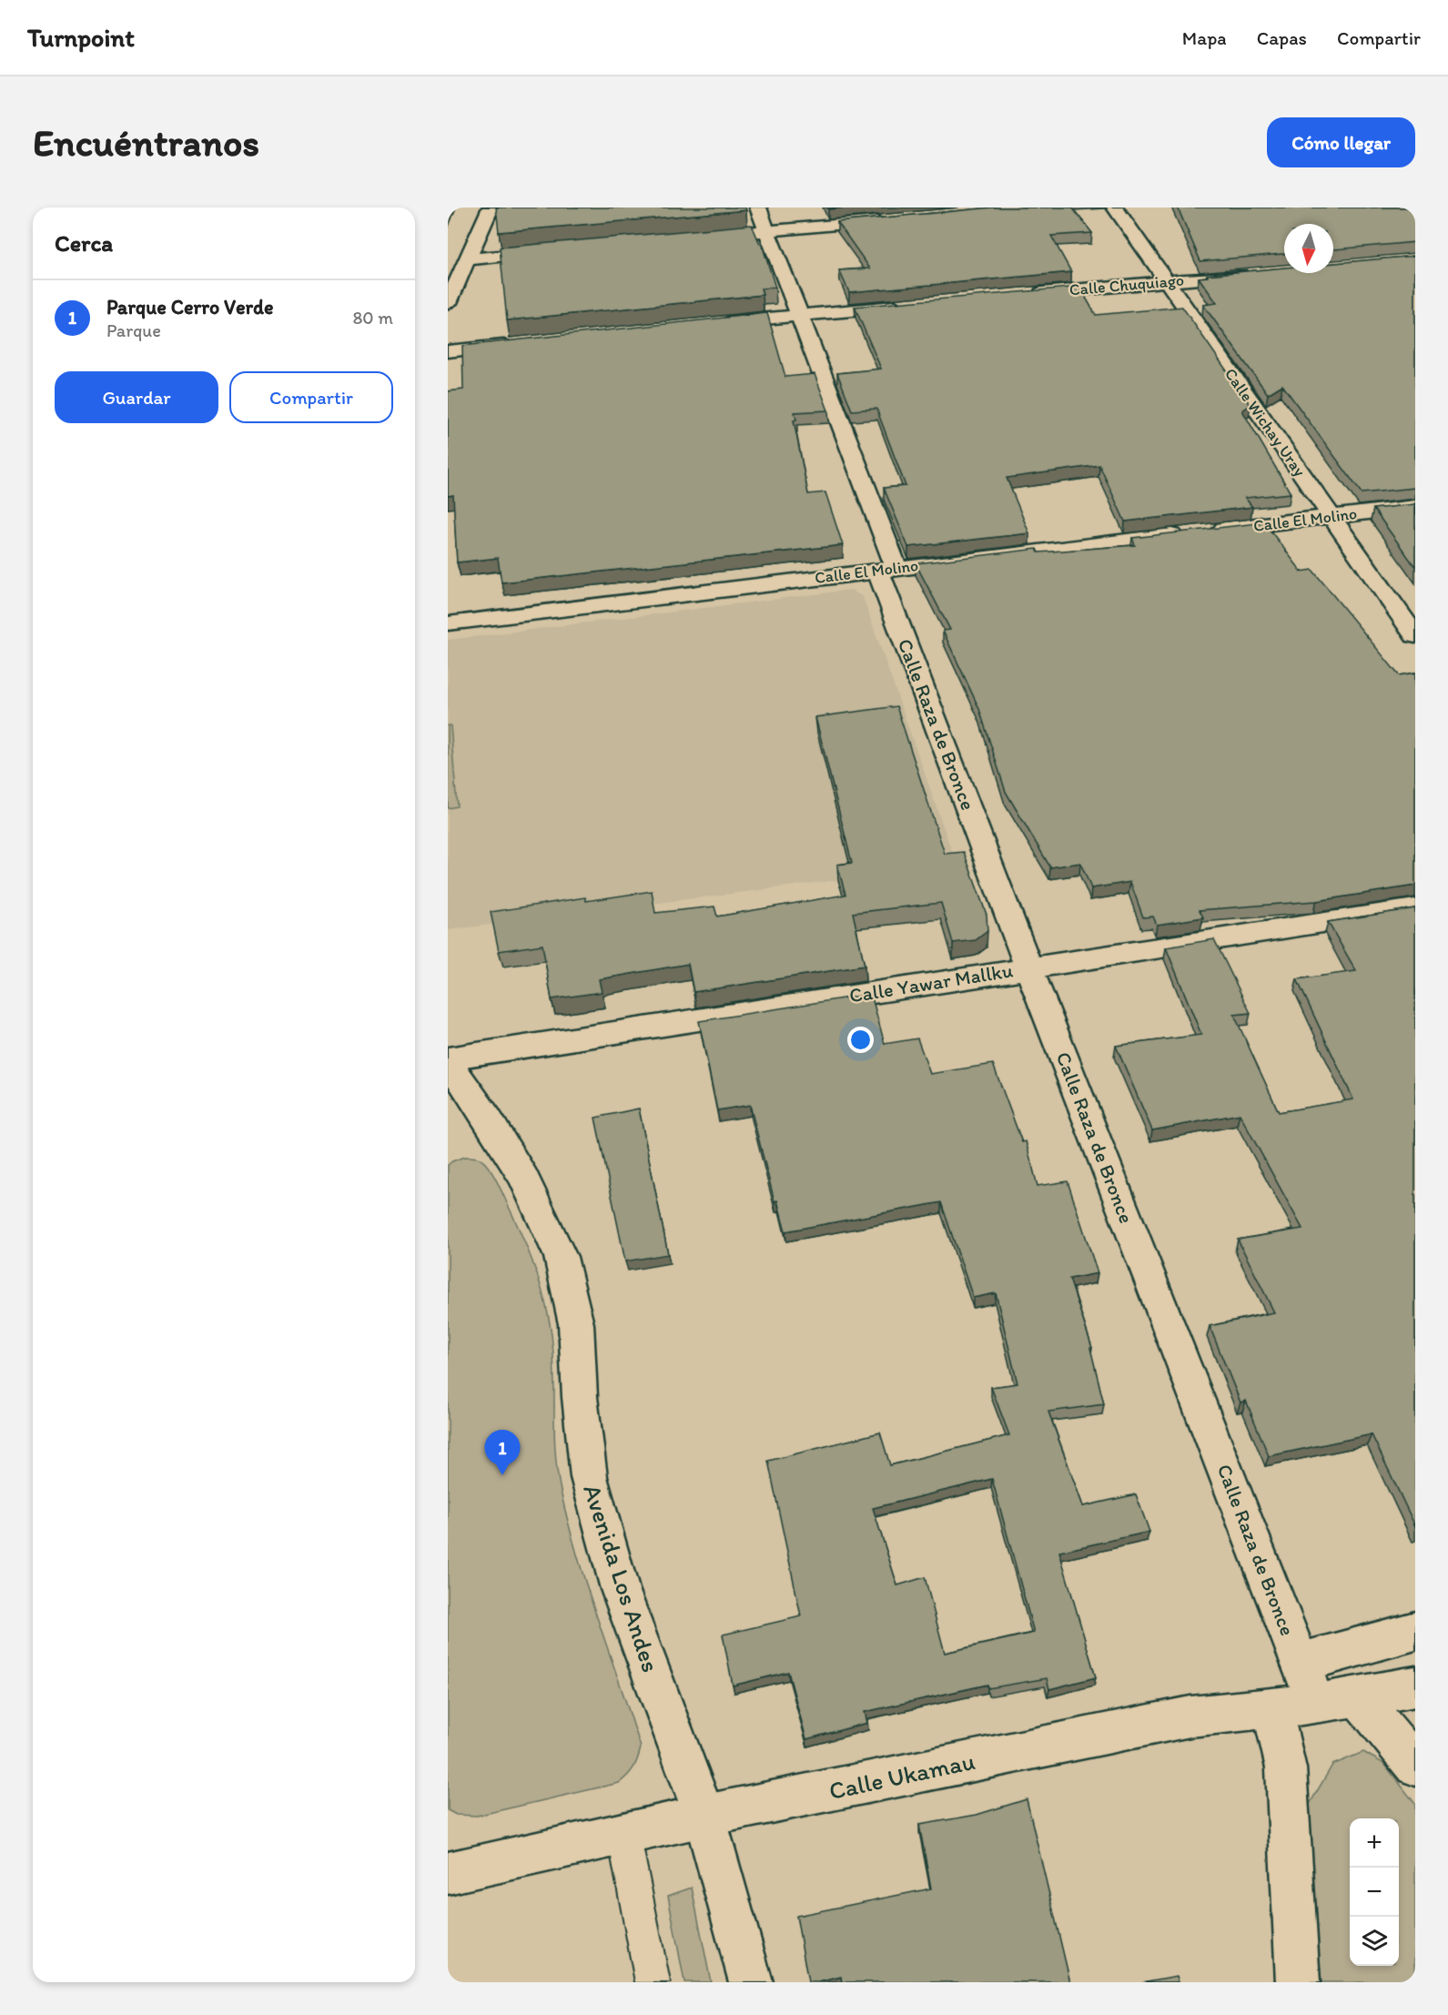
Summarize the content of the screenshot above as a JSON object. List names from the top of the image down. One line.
{"streets":{"street":["Calle Chuquiago","Calle Wichay Uray","Calle El Molino","Calle Raza de Bronce","Calle Yawar Mallku","Avenida Los Andes","Calle Ukamau"]},"crossings":[["Calle Chuquiago","Calle Wichay Uray"],["Calle Wichay Uray","Calle El Molino"],["Calle El Molino","Calle Raza de Bronce"],["Calle Raza de Bronce","Calle Yawar Mallku"],["Calle Raza de Bronce","Calle Ukamau"],["Calle Yawar Mallku","Avenida Los Andes"],["Avenida Los Andes","Calle Ukamau"]],"north":"bottom","page":{"header":"Turnpoint","nav":["Mapa","Capas","Compartir"],"buttons":["Cómo llegar",["Guardar","Compartir"]],"title":"Encuéntranos","heading":"Cerca","list":[{"mark":"1","name":"Parque Cerro Verde","note":"Parque","value":"80 m"}],"pins":"1","map_buttons":["+","−"]}}
